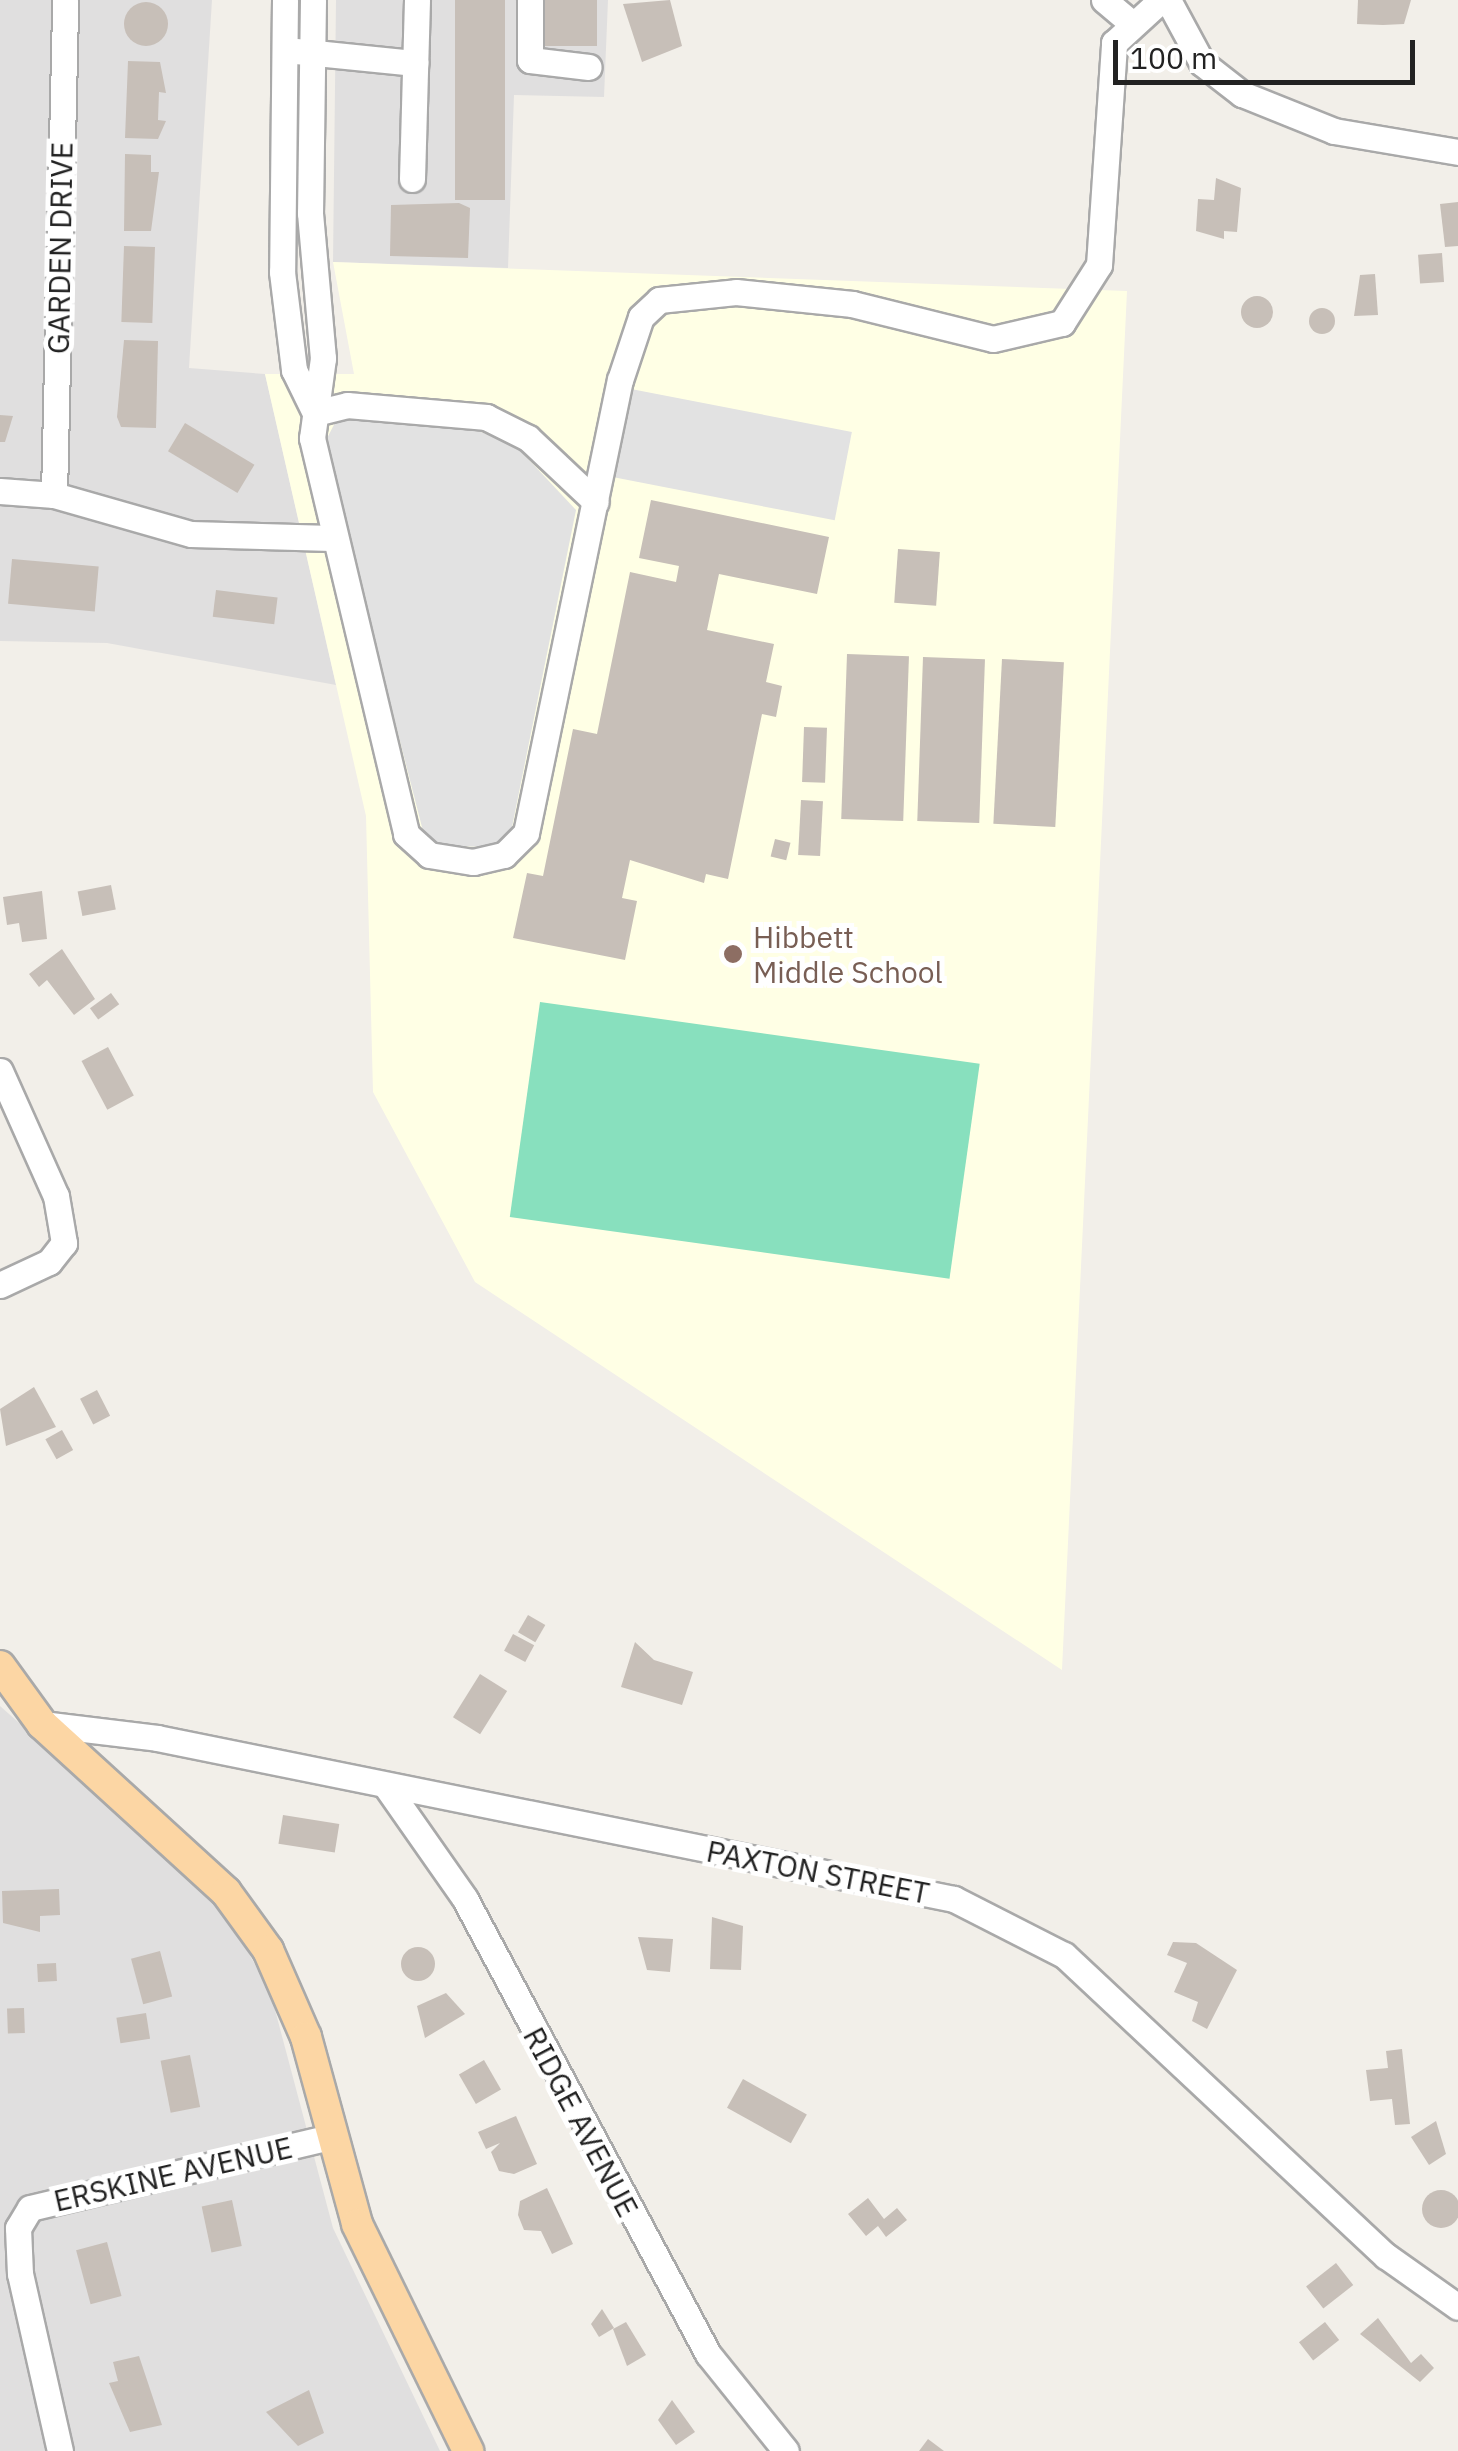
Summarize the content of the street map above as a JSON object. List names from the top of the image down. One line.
{"streets":{"street":["GARDEN DRIVE","PAXTON STREET","RIDGE AVENUE","ERSKINE AVENUE"]},"crossings":[["PAXTON STREET","RIDGE AVENUE"]],"places":["Hibbett Middle School"],"scale_bar":"100 m"}
